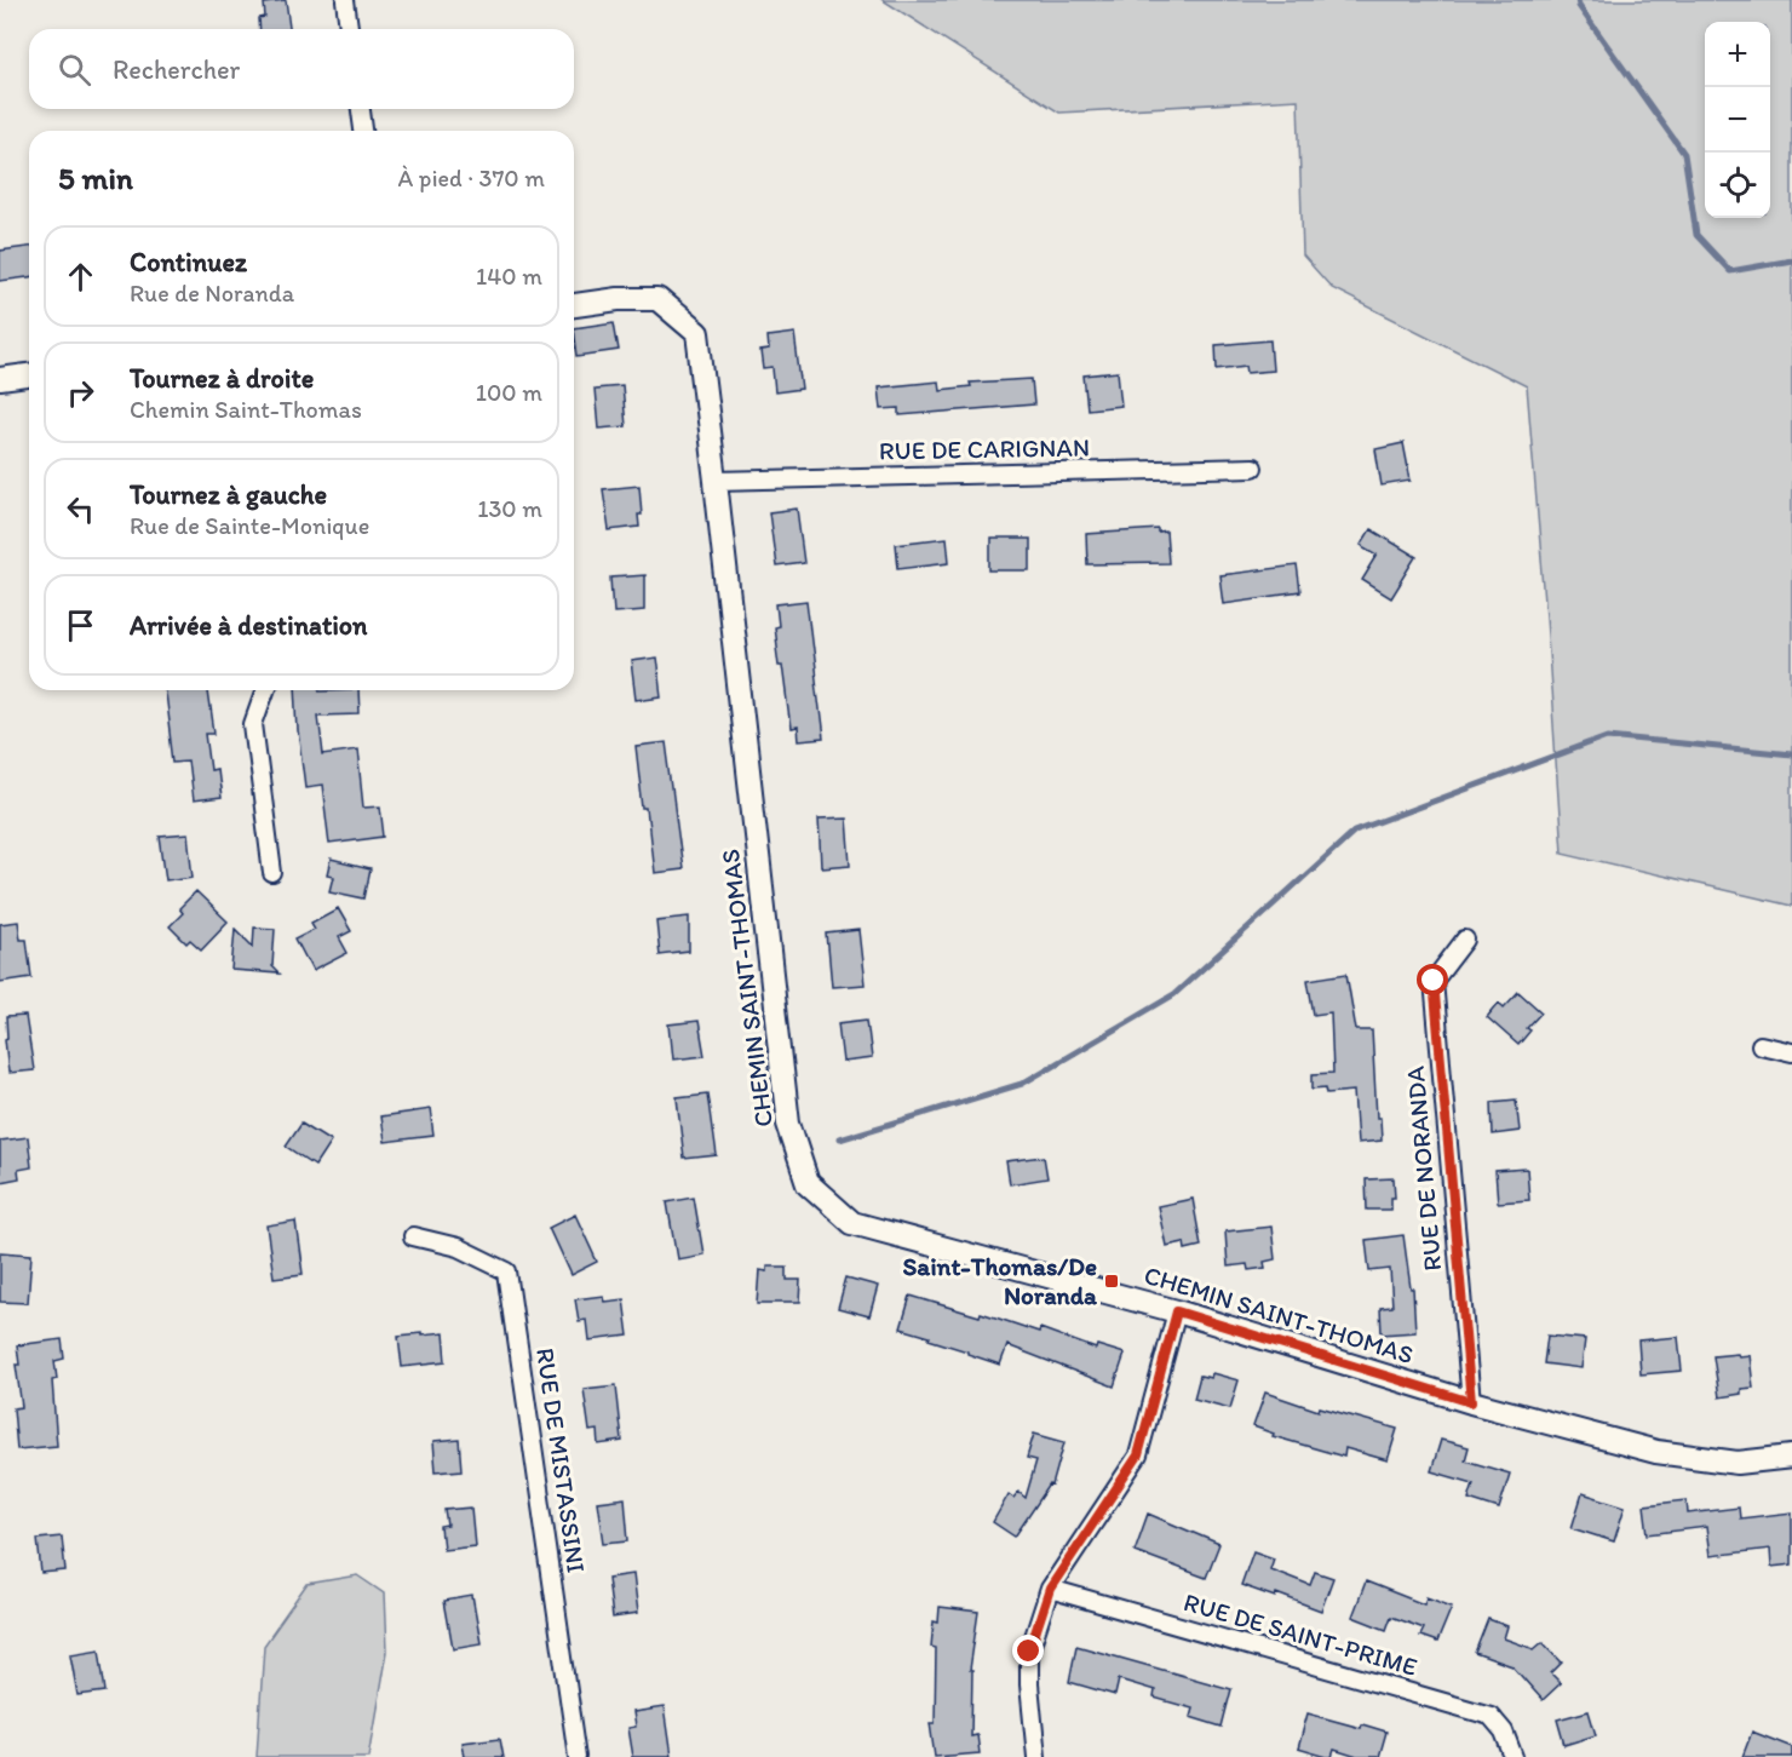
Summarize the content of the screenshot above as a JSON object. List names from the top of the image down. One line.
{"streets":{"street":["RUE DE CARIGNAN","CHEMIN SAINT-THOMAS","RUE DE NORANDA","RUE DE MISTASSINI","RUE DE SAINT-PRIME"]},"crossings":[["RUE DE CARIGNAN","CHEMIN SAINT-THOMAS"],["CHEMIN SAINT-THOMAS","RUE DE NORANDA"]],"places":{"transit":["Saint-Thomas/De Noranda"]},"page":{"map_buttons":["+","−"],"search":"Rechercher","heading":["5 min","À pied · 370 m"],"list":[["Continuez","Rue de Noranda","140 m"],["Tournez à droite","Chemin Saint-Thomas","100 m"],["Tournez à gauche","Rue de Sainte-Monique","130 m"],"Arrivée à destination"]}}
